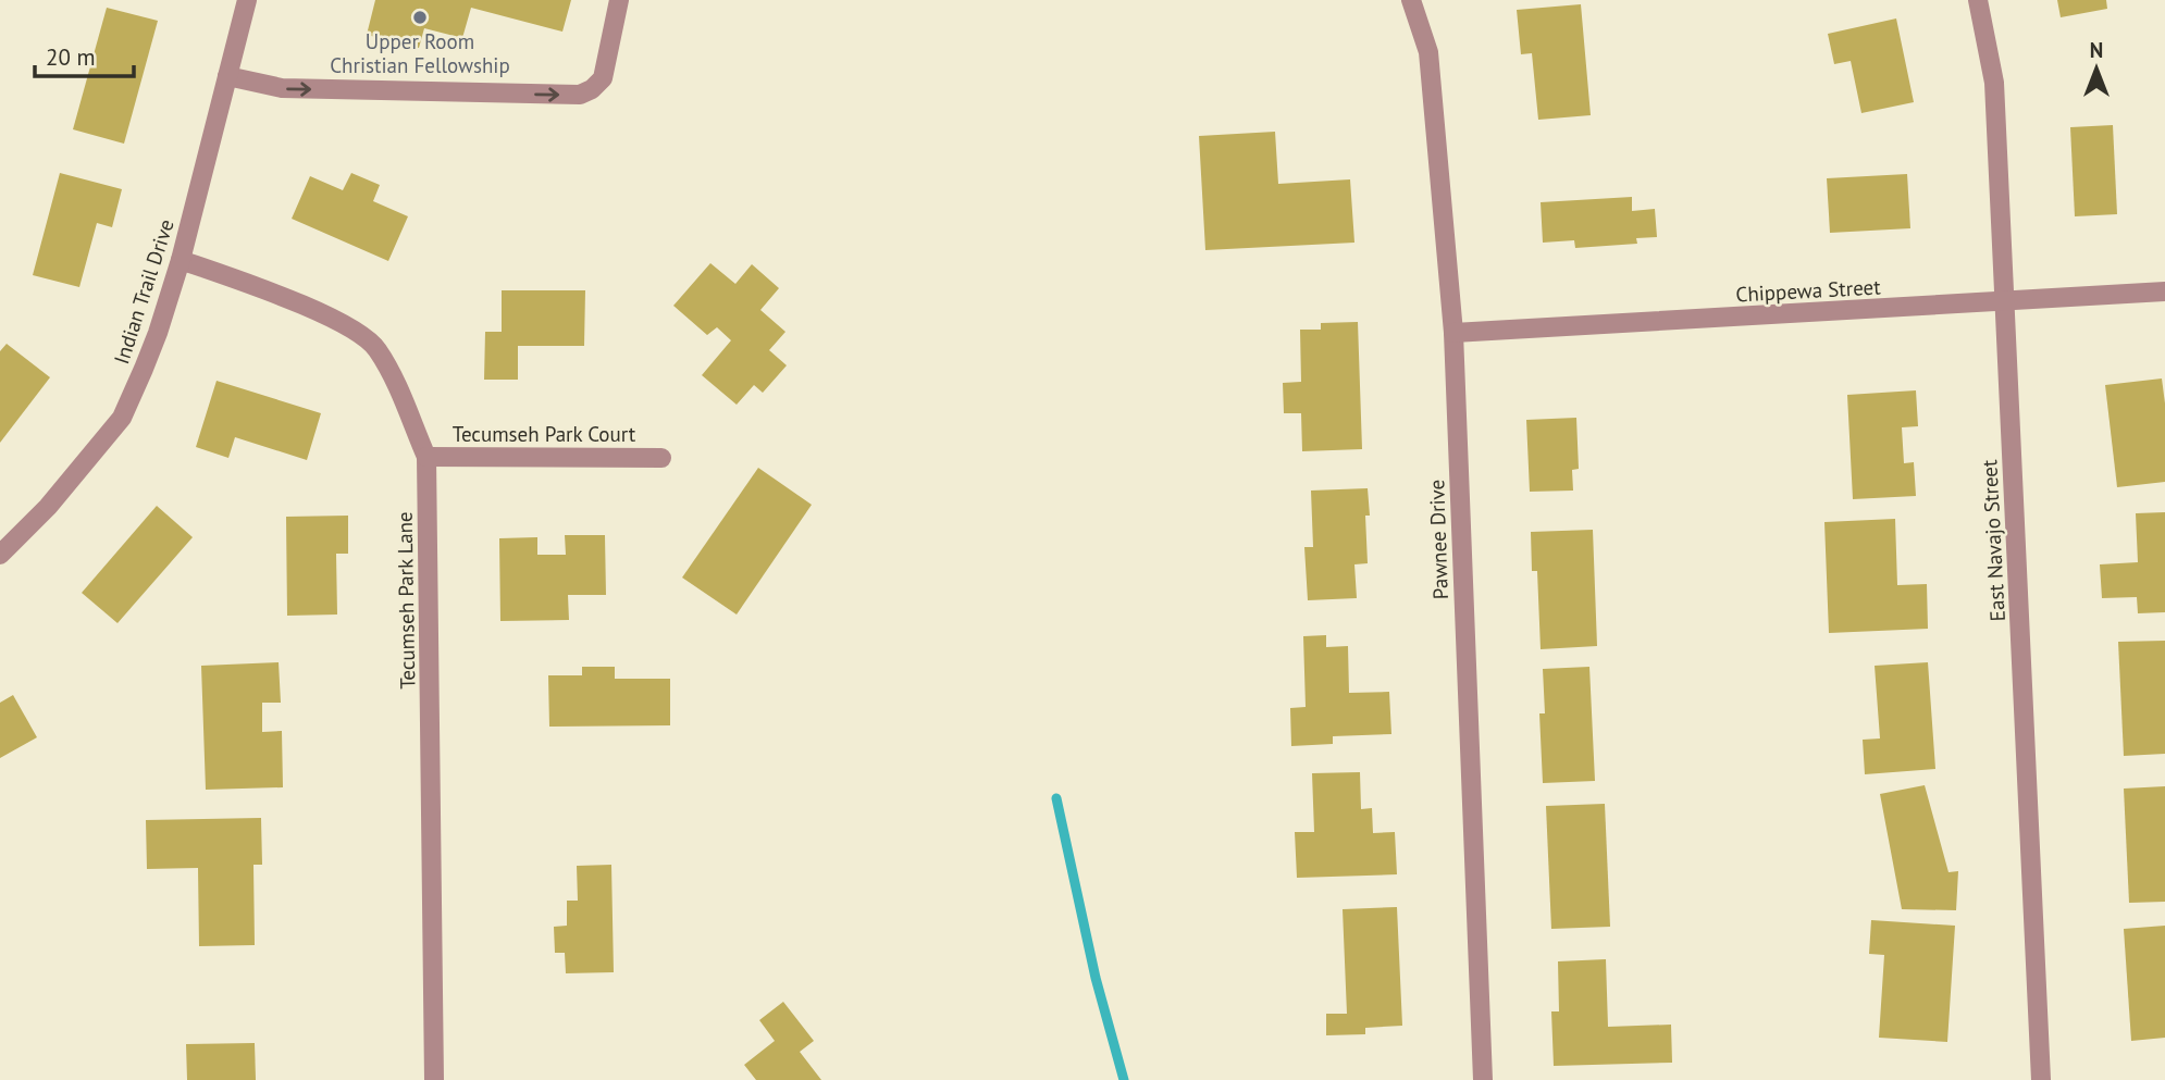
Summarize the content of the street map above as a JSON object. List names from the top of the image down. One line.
{"streets":{"street":["Chippewa Street","Indian Trail Drive","Tecumseh Park Court","Pawnee Drive","East Navajo Street","Tecumseh Park Lane"]},"crossings":[["Chippewa Street","Pawnee Drive"],["Chippewa Street","East Navajo Street"],["Indian Trail Drive","Tecumseh Park Lane"],["Tecumseh Park Court","Tecumseh Park Lane"]],"places":["Upper Room Christian Fellowship"],"scale_bar":"20 m","north":"top"}
